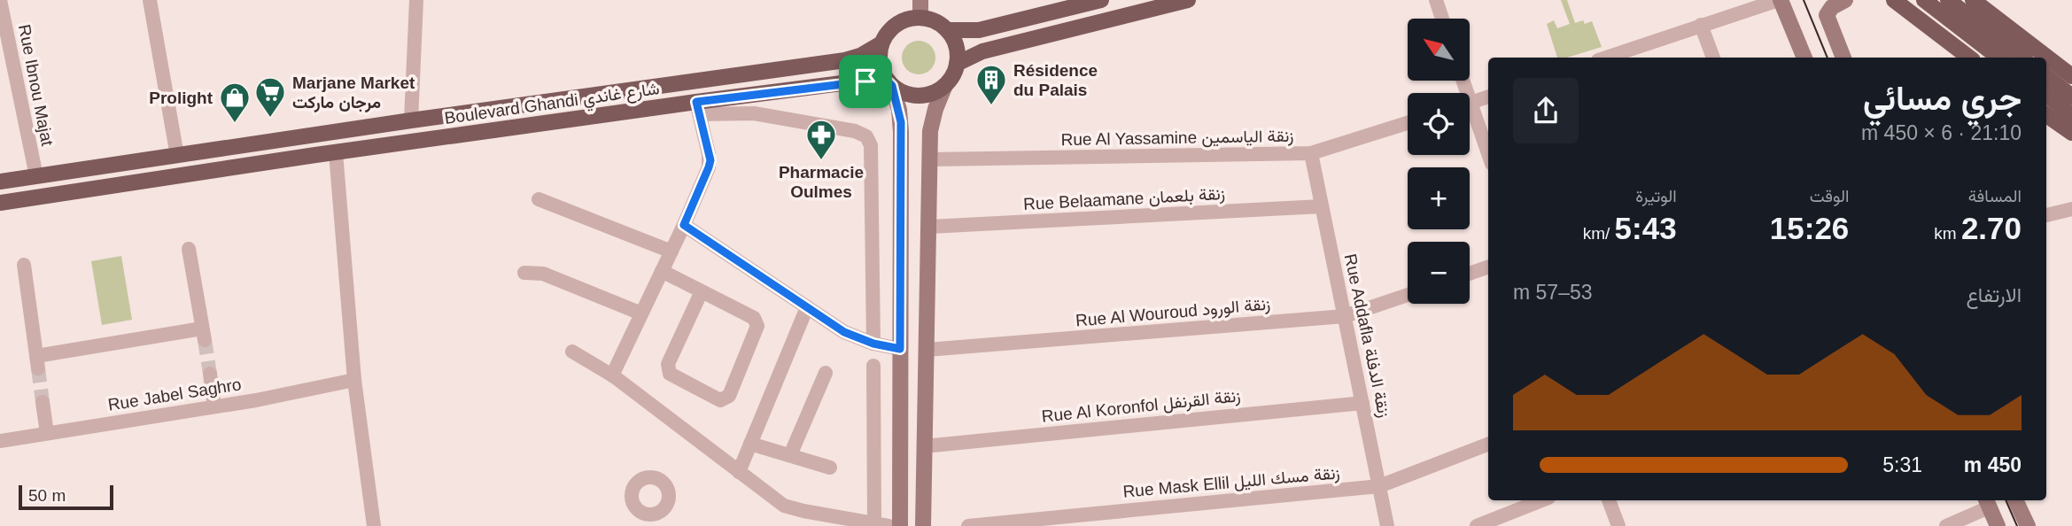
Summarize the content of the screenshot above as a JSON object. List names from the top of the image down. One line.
{"streets":{"main road":["Boulevard Ghandi شارع غاندي"],"street":["Rue Ibnou Majat","Rue Al Yassamine زنقة الياسمين","Rue Belaamane زنقة بلعمان","Rue Al Wouroud زنقة الورود","Rue Addafla زنقة الدفلة","Rue Jabel Saghro","Rue Al Koronfol زنقة القرنفل","Rue Mask Ellil زنقة مسك الليل"]},"crossings":[["Rue Ibnou Majat","Boulevard Ghandi شارع غاندي"],["Rue Al Yassamine زنقة الياسمين","Rue Addafla زنقة الدفلة"],["Rue Belaamane زنقة بلعمان","Rue Addafla زنقة الدفلة"],["Rue Al Wouroud زنقة الورود","Rue Addafla زنقة الدفلة"],["Rue Addafla زنقة الدفلة","Rue Al Koronfol زنقة القرنفل"],["Rue Addafla زنقة الدفلة","Rue Mask Ellil زنقة مسك الليل"]],"places":{"building":["Résidence du Palais"],"supermarket":["Marjane Market مرجان ماركت"],"shop":["Prolight"],"pharmacy":["Pharmacie Oulmes"]},"scale_bar":"50 m","north":"top left","page":{"map_buttons":["+","−"],"heading":["جري مسائي","21:10 · 6 × 450 m"],"stats":[["المسافة","2.70 km"],["الوقت","15:26"],["الوتيرة","5:43 /km"]],"chart":["الارتفاع","53–57 m"],"list":[{"name":"450 m","note":"5:31"}],"scale":"50 m"}}
